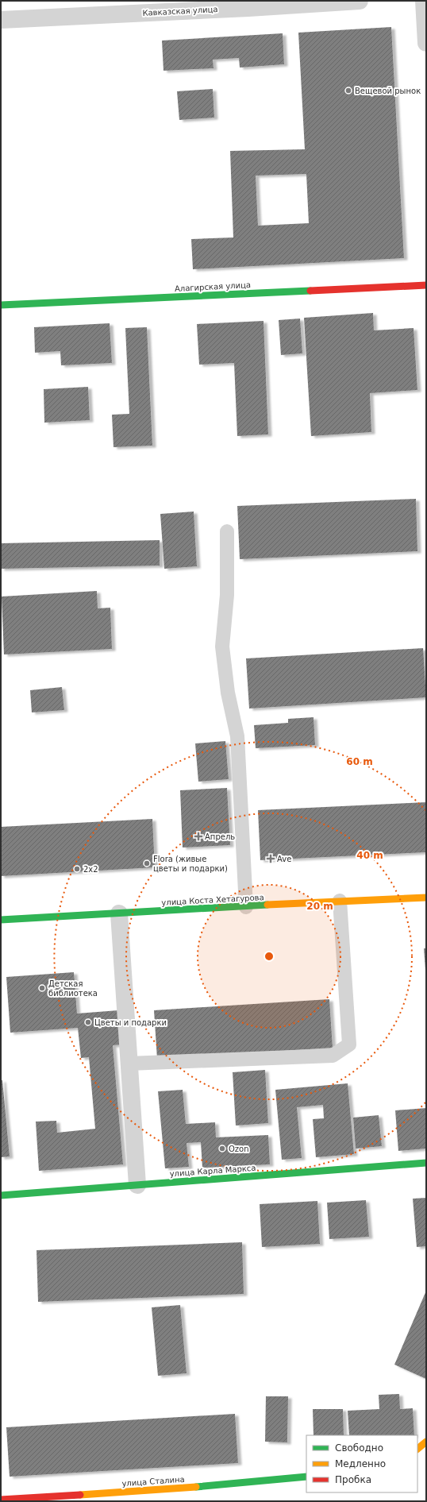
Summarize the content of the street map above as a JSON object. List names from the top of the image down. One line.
{"streets":{"street":["Кавказская улица","Алагирская улица","улица Коста Хетагурова","улица Карла Маркса","улица Сталина"]},"places":{"other":["Вещевой рынок","Flora (живые цветы и подарки)","2x2","Детская библиотека","Цветы и подарки","Ozon"],"health":["Апрель","Ave"]},"legend":["Свободно","Медленно","Пробка"],"rings":["60 m","40 m","20 m"]}
